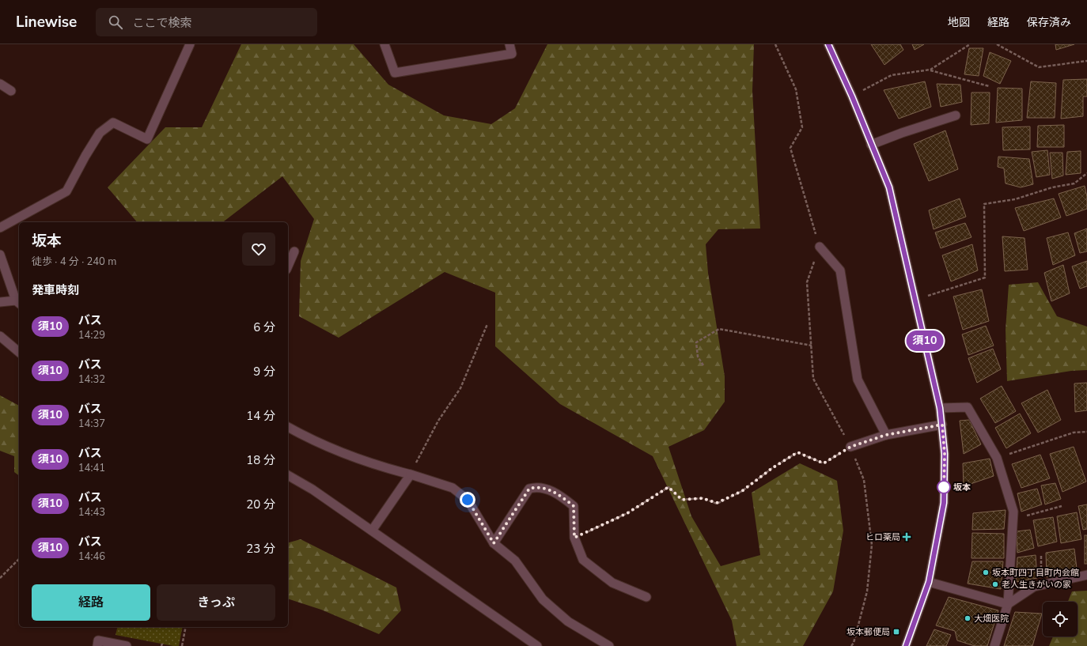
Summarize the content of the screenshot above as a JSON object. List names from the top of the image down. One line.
{"places":{"other":["坂本","坂本町四丁目町内会館","老人生きがいの家","大畑医院"],"health":["ヒロ薬局"],"transit":["坂本郵便局"]},"lines":["bus line 須10"],"page":{"header":"Linewise","search":"ここで検索","nav":["地図","経路","保存済み"],"on_map":"須10","heading":[["坂本","徒歩 · 4 分 · 240 m"],"発車時刻"],"list":[{"mark":"須10","name":"バス","note":"14:29","value":"6 分"},{"mark":"須10","name":"バス","note":"14:32","value":"9 分"},{"mark":"須10","name":"バス","note":"14:37","value":"14 分"},{"mark":"須10","name":"バス","note":"14:41","value":"18 分"},{"mark":"須10","name":"バス","note":"14:43","value":"20 分"},{"mark":"須10","name":"バス","note":"14:46","value":"23 分"}],"buttons":["経路","きっぷ"]}}
